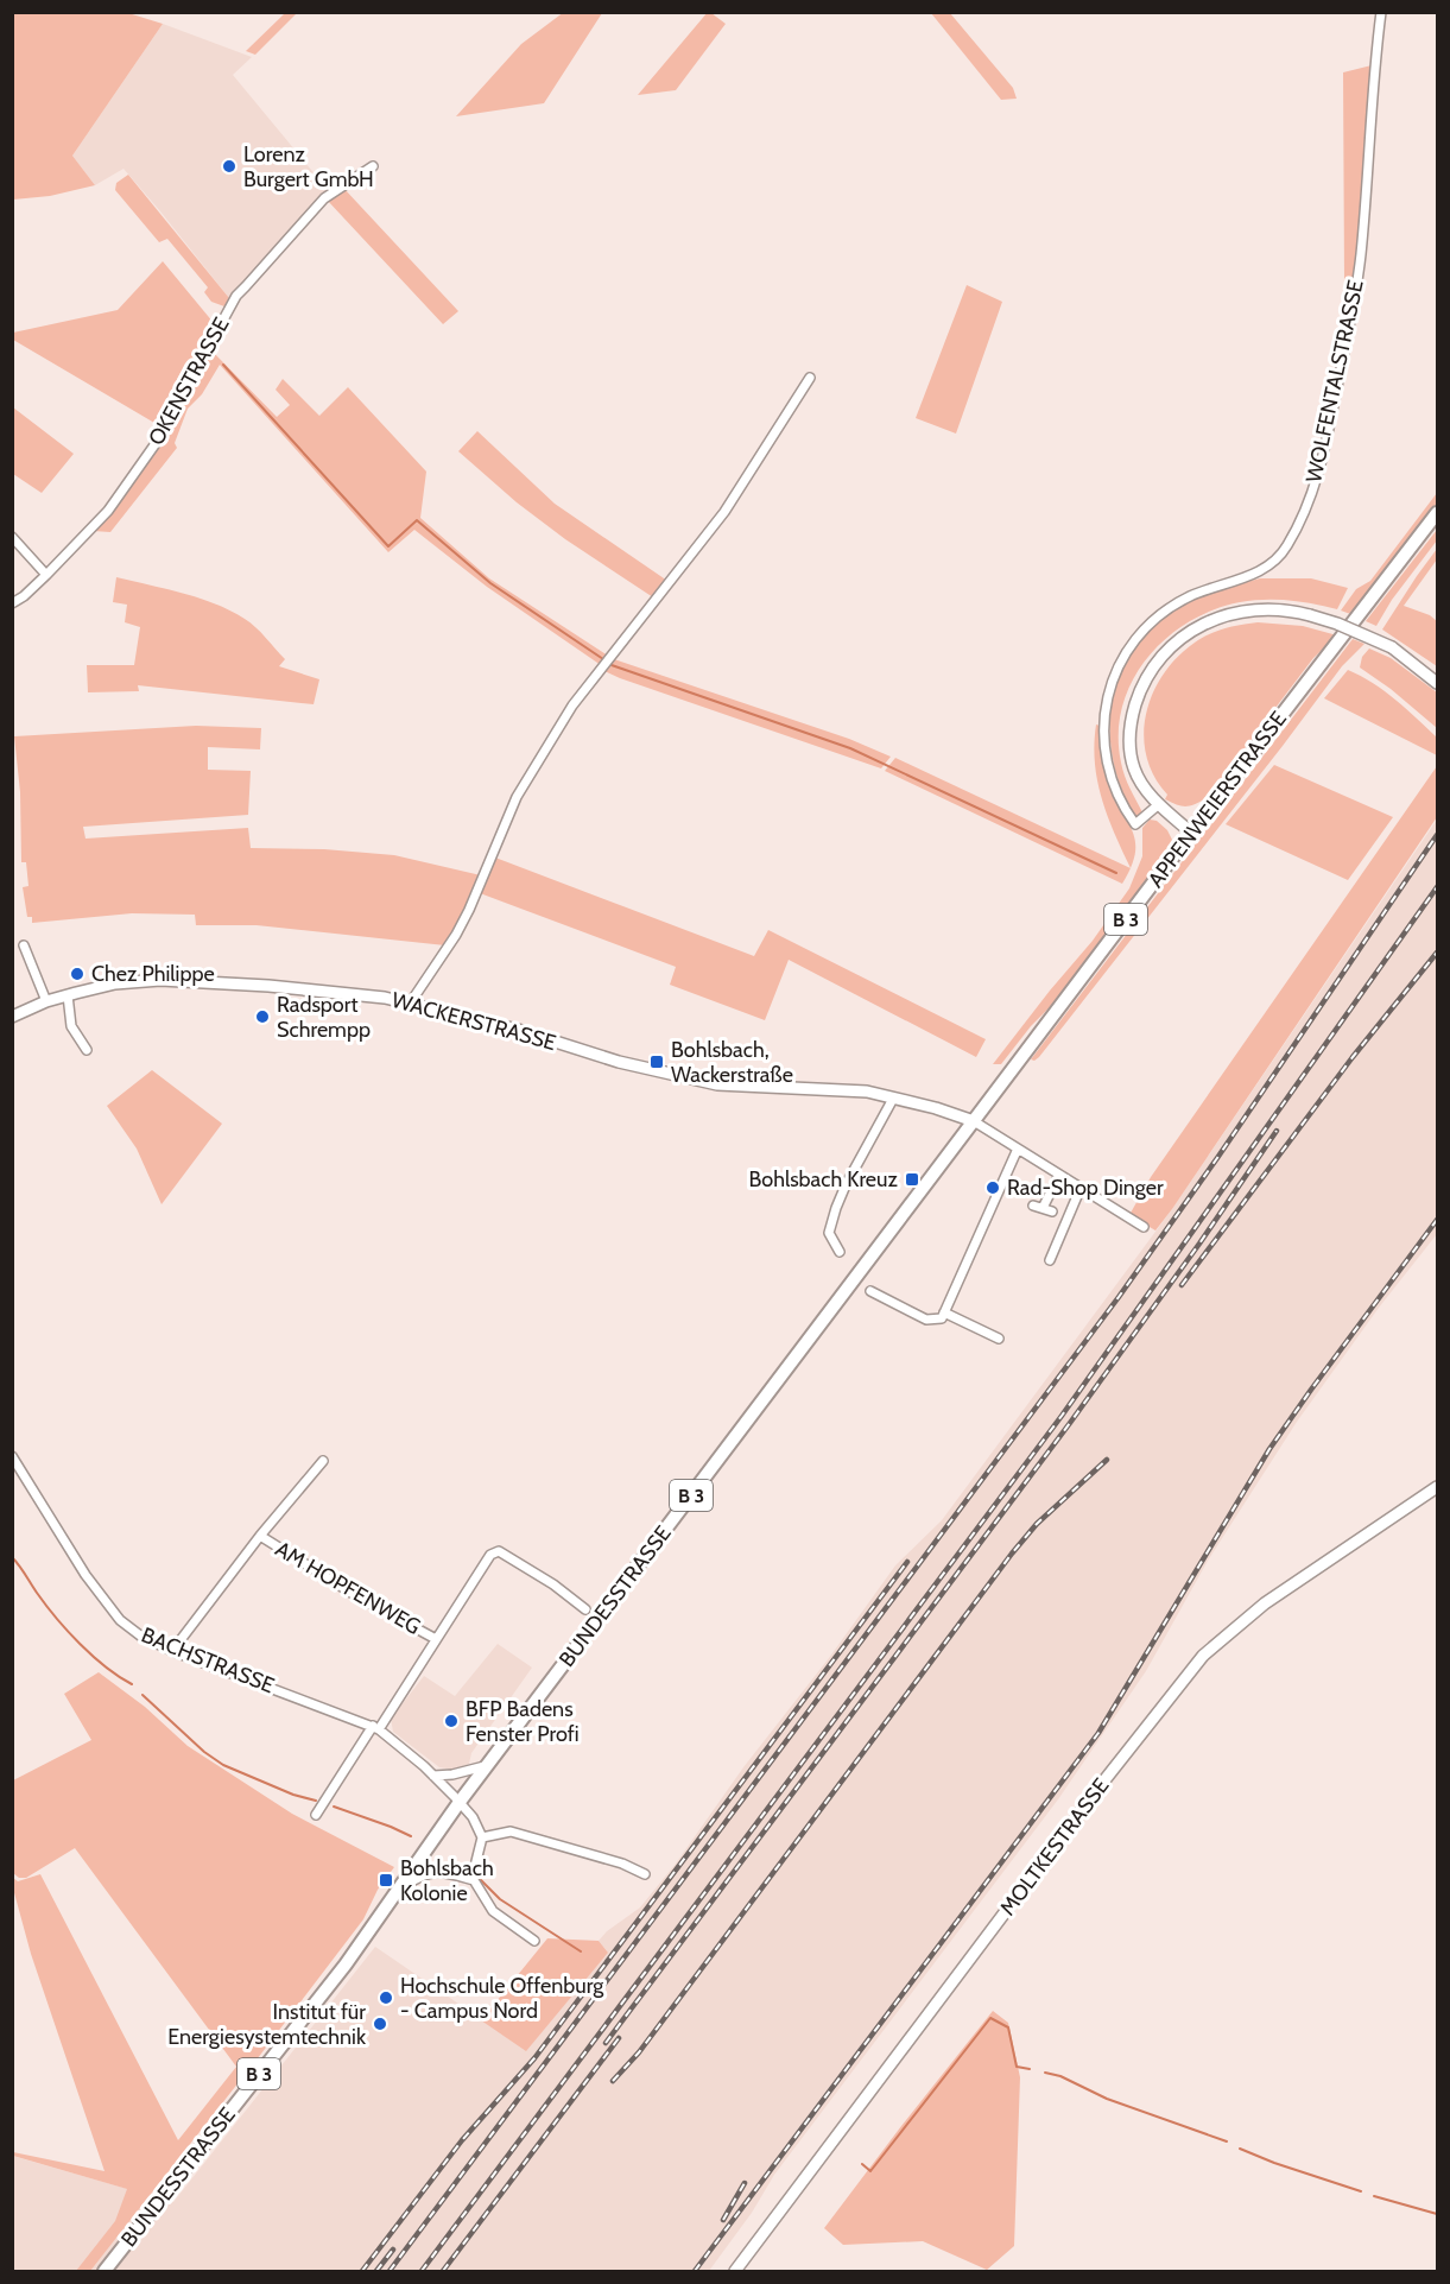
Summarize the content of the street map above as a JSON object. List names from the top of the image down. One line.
{"streets":{"main road":["APPENWEIERSTRASSE","B 3","BUNDESSTRASSE"],"street":["OKENSTRASSE","WOLFENTALSTRASSE","WACKERSTRASSE","AM HOPFENWEG","BACHSTRASSE","MOLTKESTRASSE"]},"crossings":[["APPENWEIERSTRASSE","WACKERSTRASSE"],["APPENWEIERSTRASSE","BUNDESSTRASSE"],["WACKERSTRASSE","BUNDESSTRASSE"],["BUNDESSTRASSE","BACHSTRASSE"]],"places":{"other":["Lorenz Burgert GmbH","Chez Philippe","Radsport Schrempp","Rad-Shop Dinger","BFP Badens Fenster Profi","Hochschule Offenburg - Campus Nord","Institut für Energiesystemtechnik"],"transit":["Bohlsbach, Wackerstraße","Bohlsbach Kreuz","Bohlsbach Kolonie"]}}
